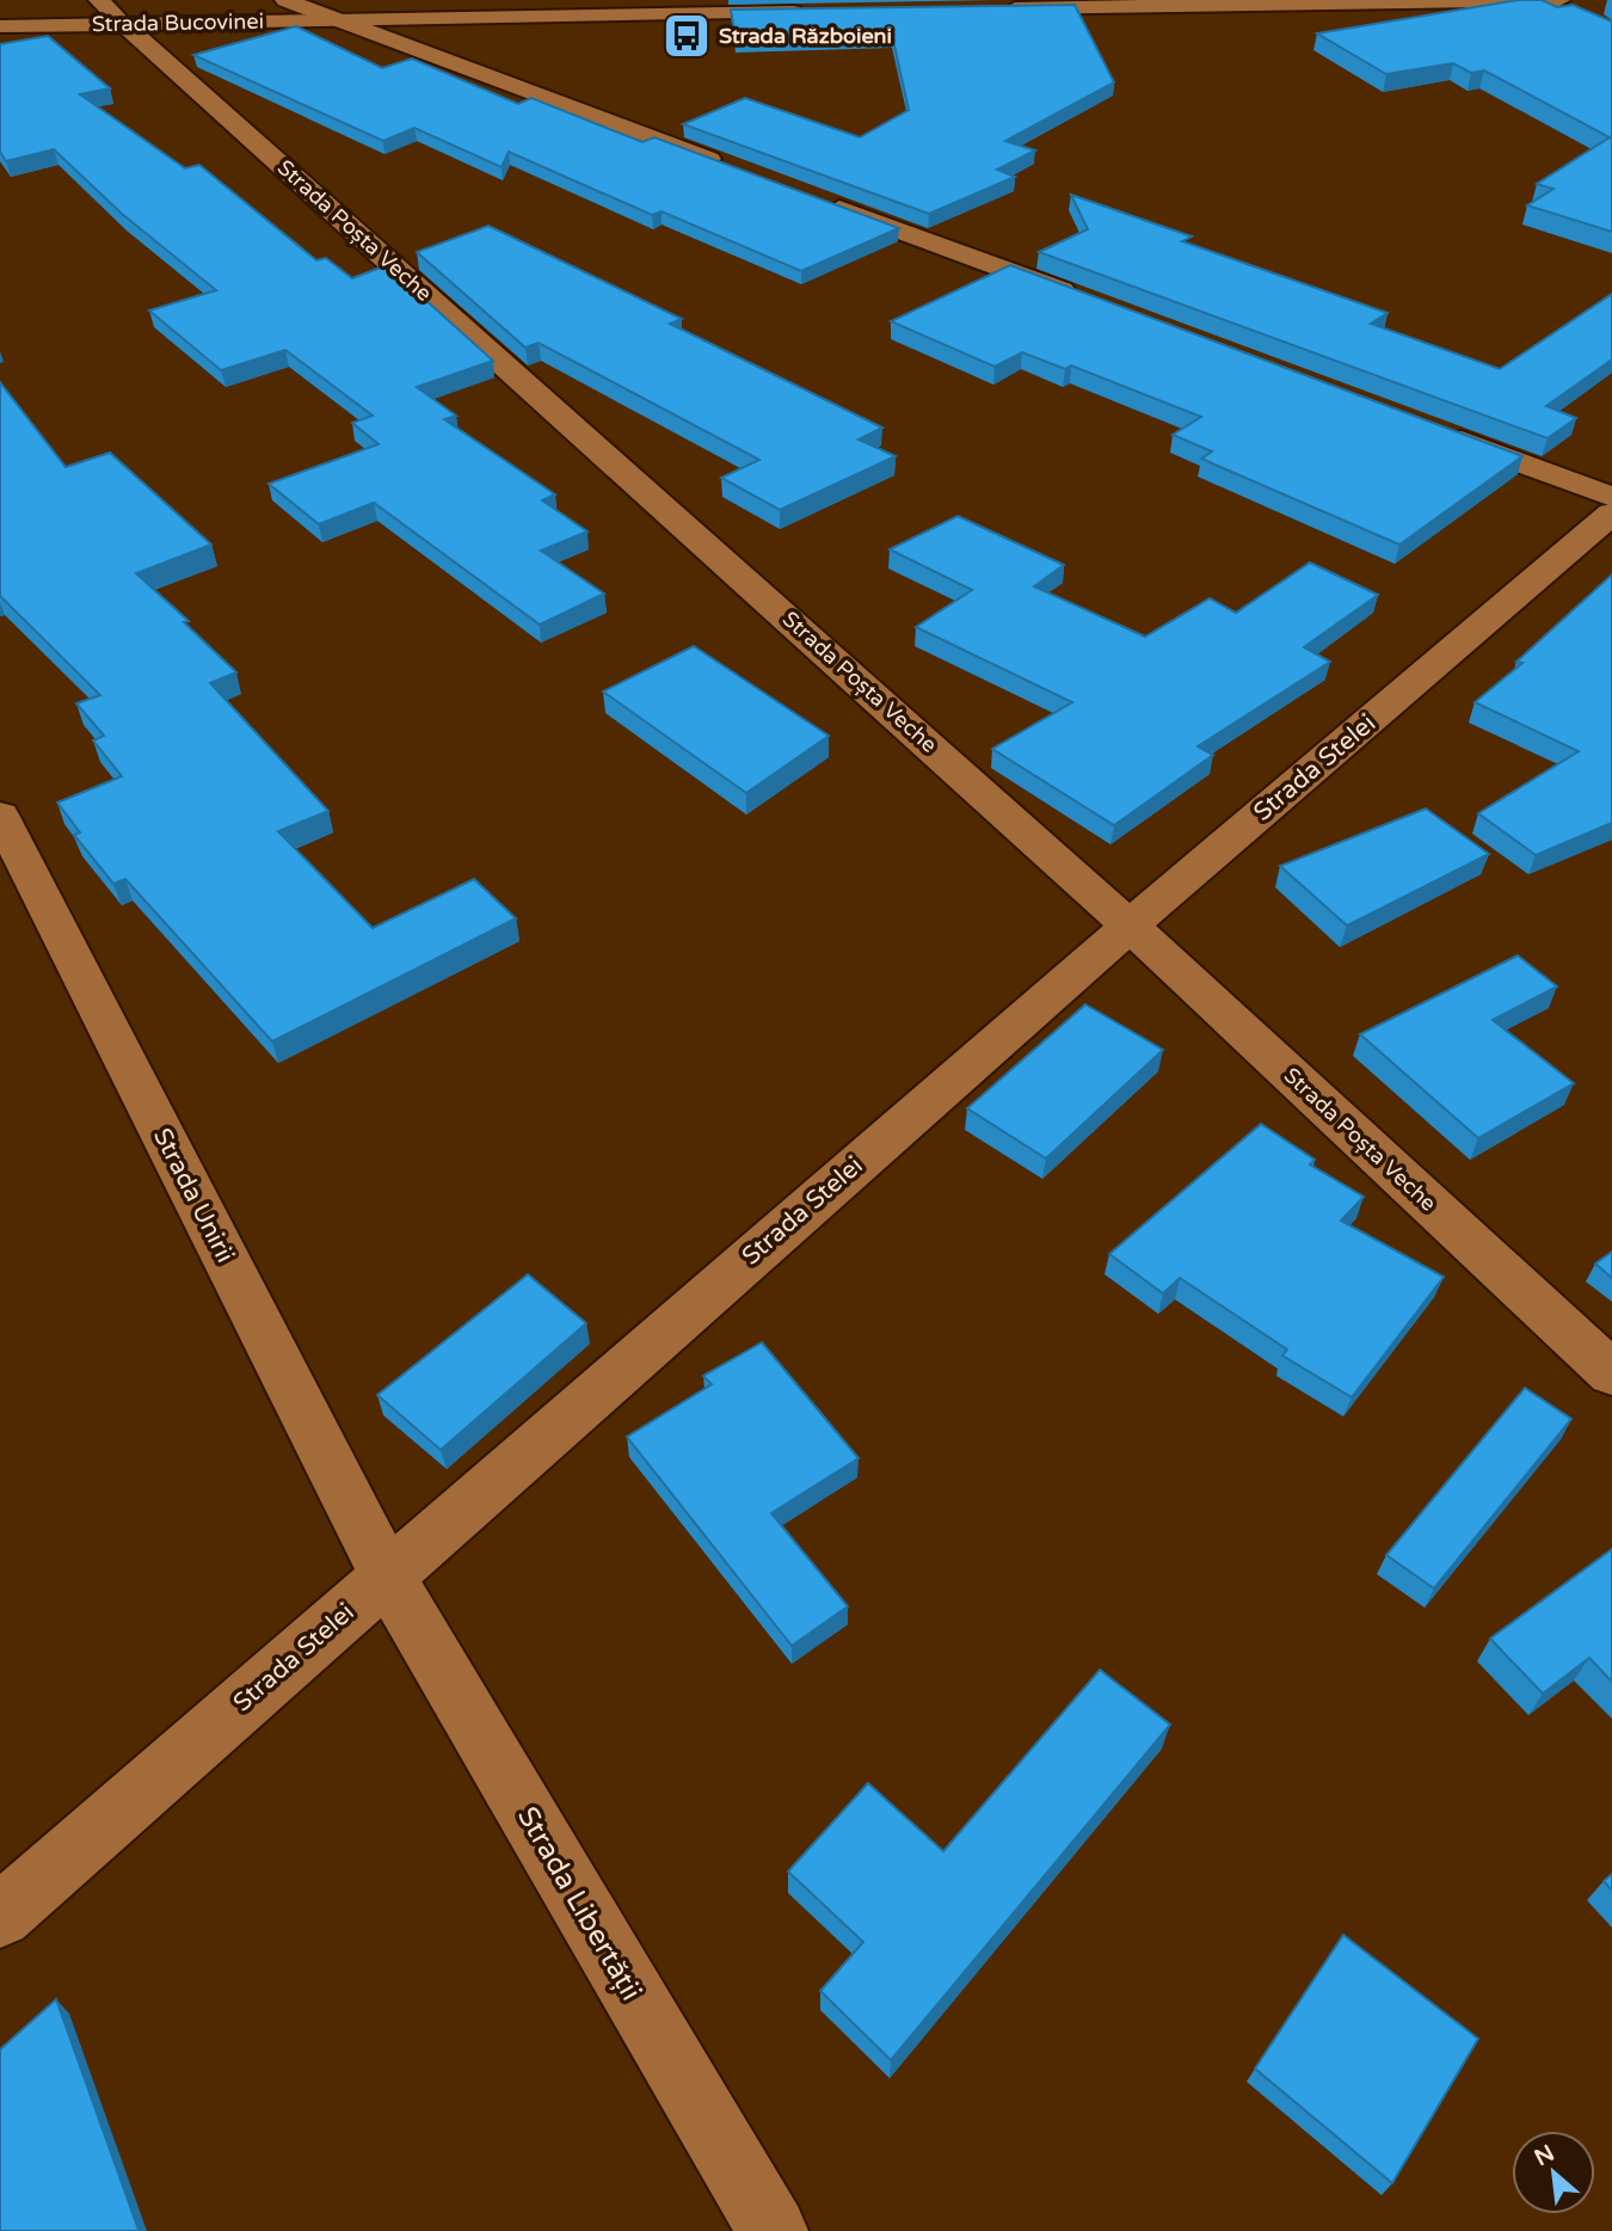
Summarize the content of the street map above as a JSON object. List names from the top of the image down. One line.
{"streets":{"street":["Strada Bucovinei","Strada Poșta Veche","Strada Stelei","Strada Unirii","Strada Libertății"]},"crossings":[["Strada Bucovinei","Strada Poșta Veche"],["Strada Poșta Veche","Strada Stelei"],["Strada Stelei","Strada Unirii"],["Strada Stelei","Strada Libertății"],["Strada Unirii","Strada Libertății"]],"places":{"bus stop":["Strada Războieni"]},"north":"top left"}
